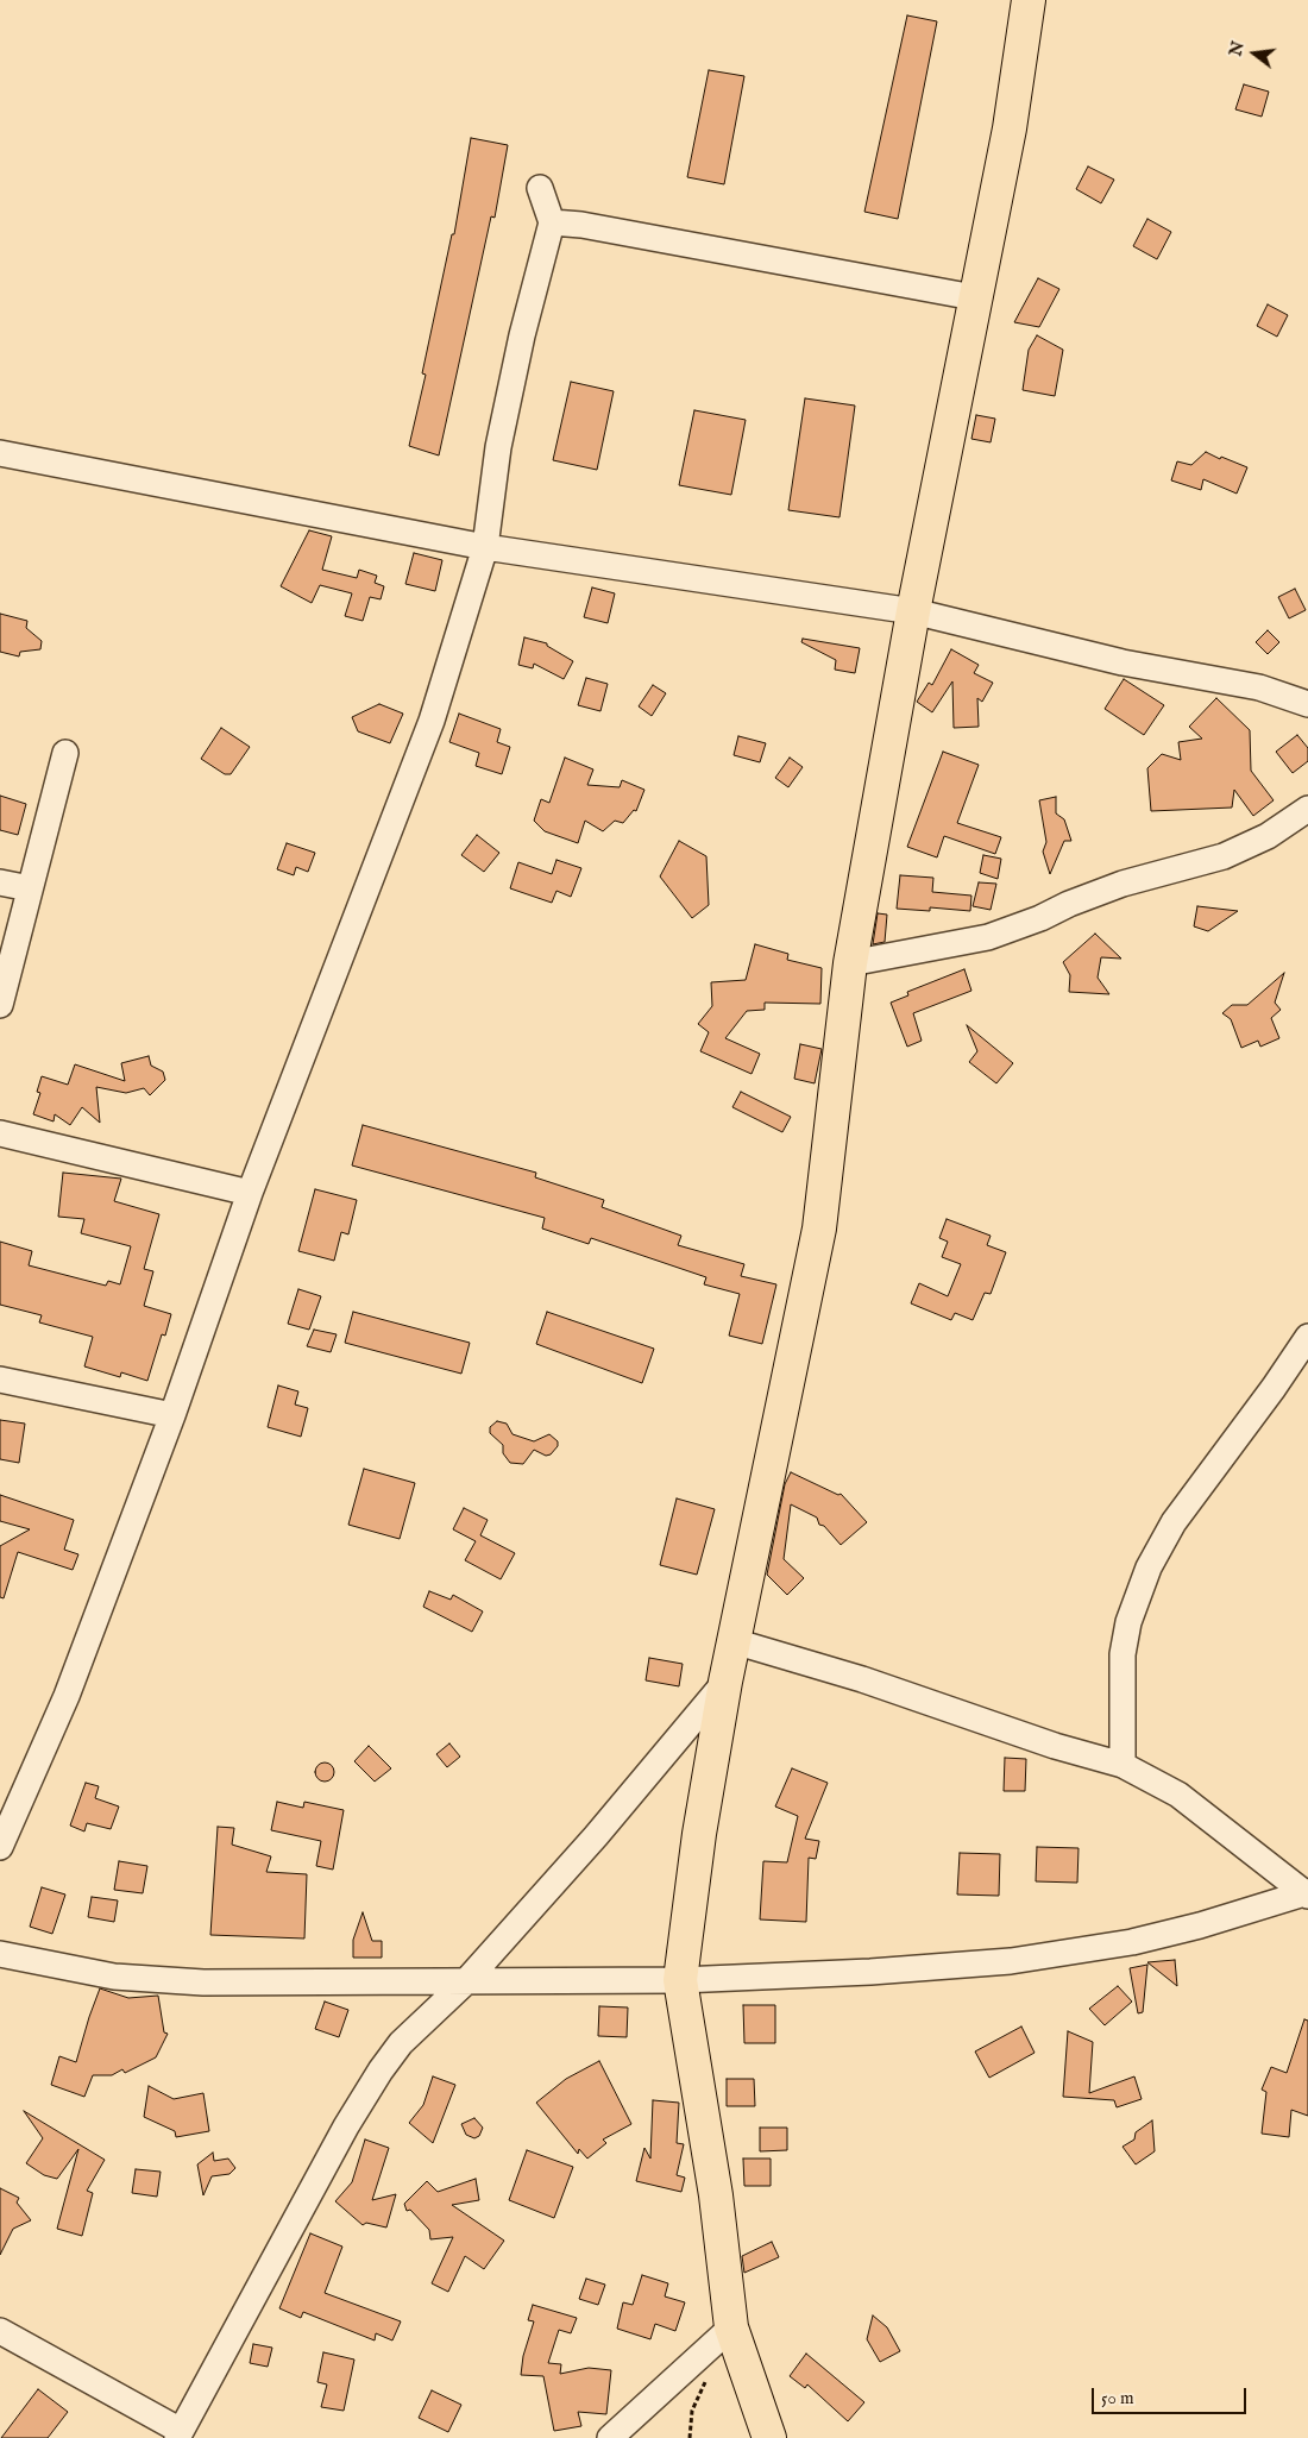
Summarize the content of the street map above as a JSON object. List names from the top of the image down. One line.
{"scale_bar":"50 m","north":"left"}
